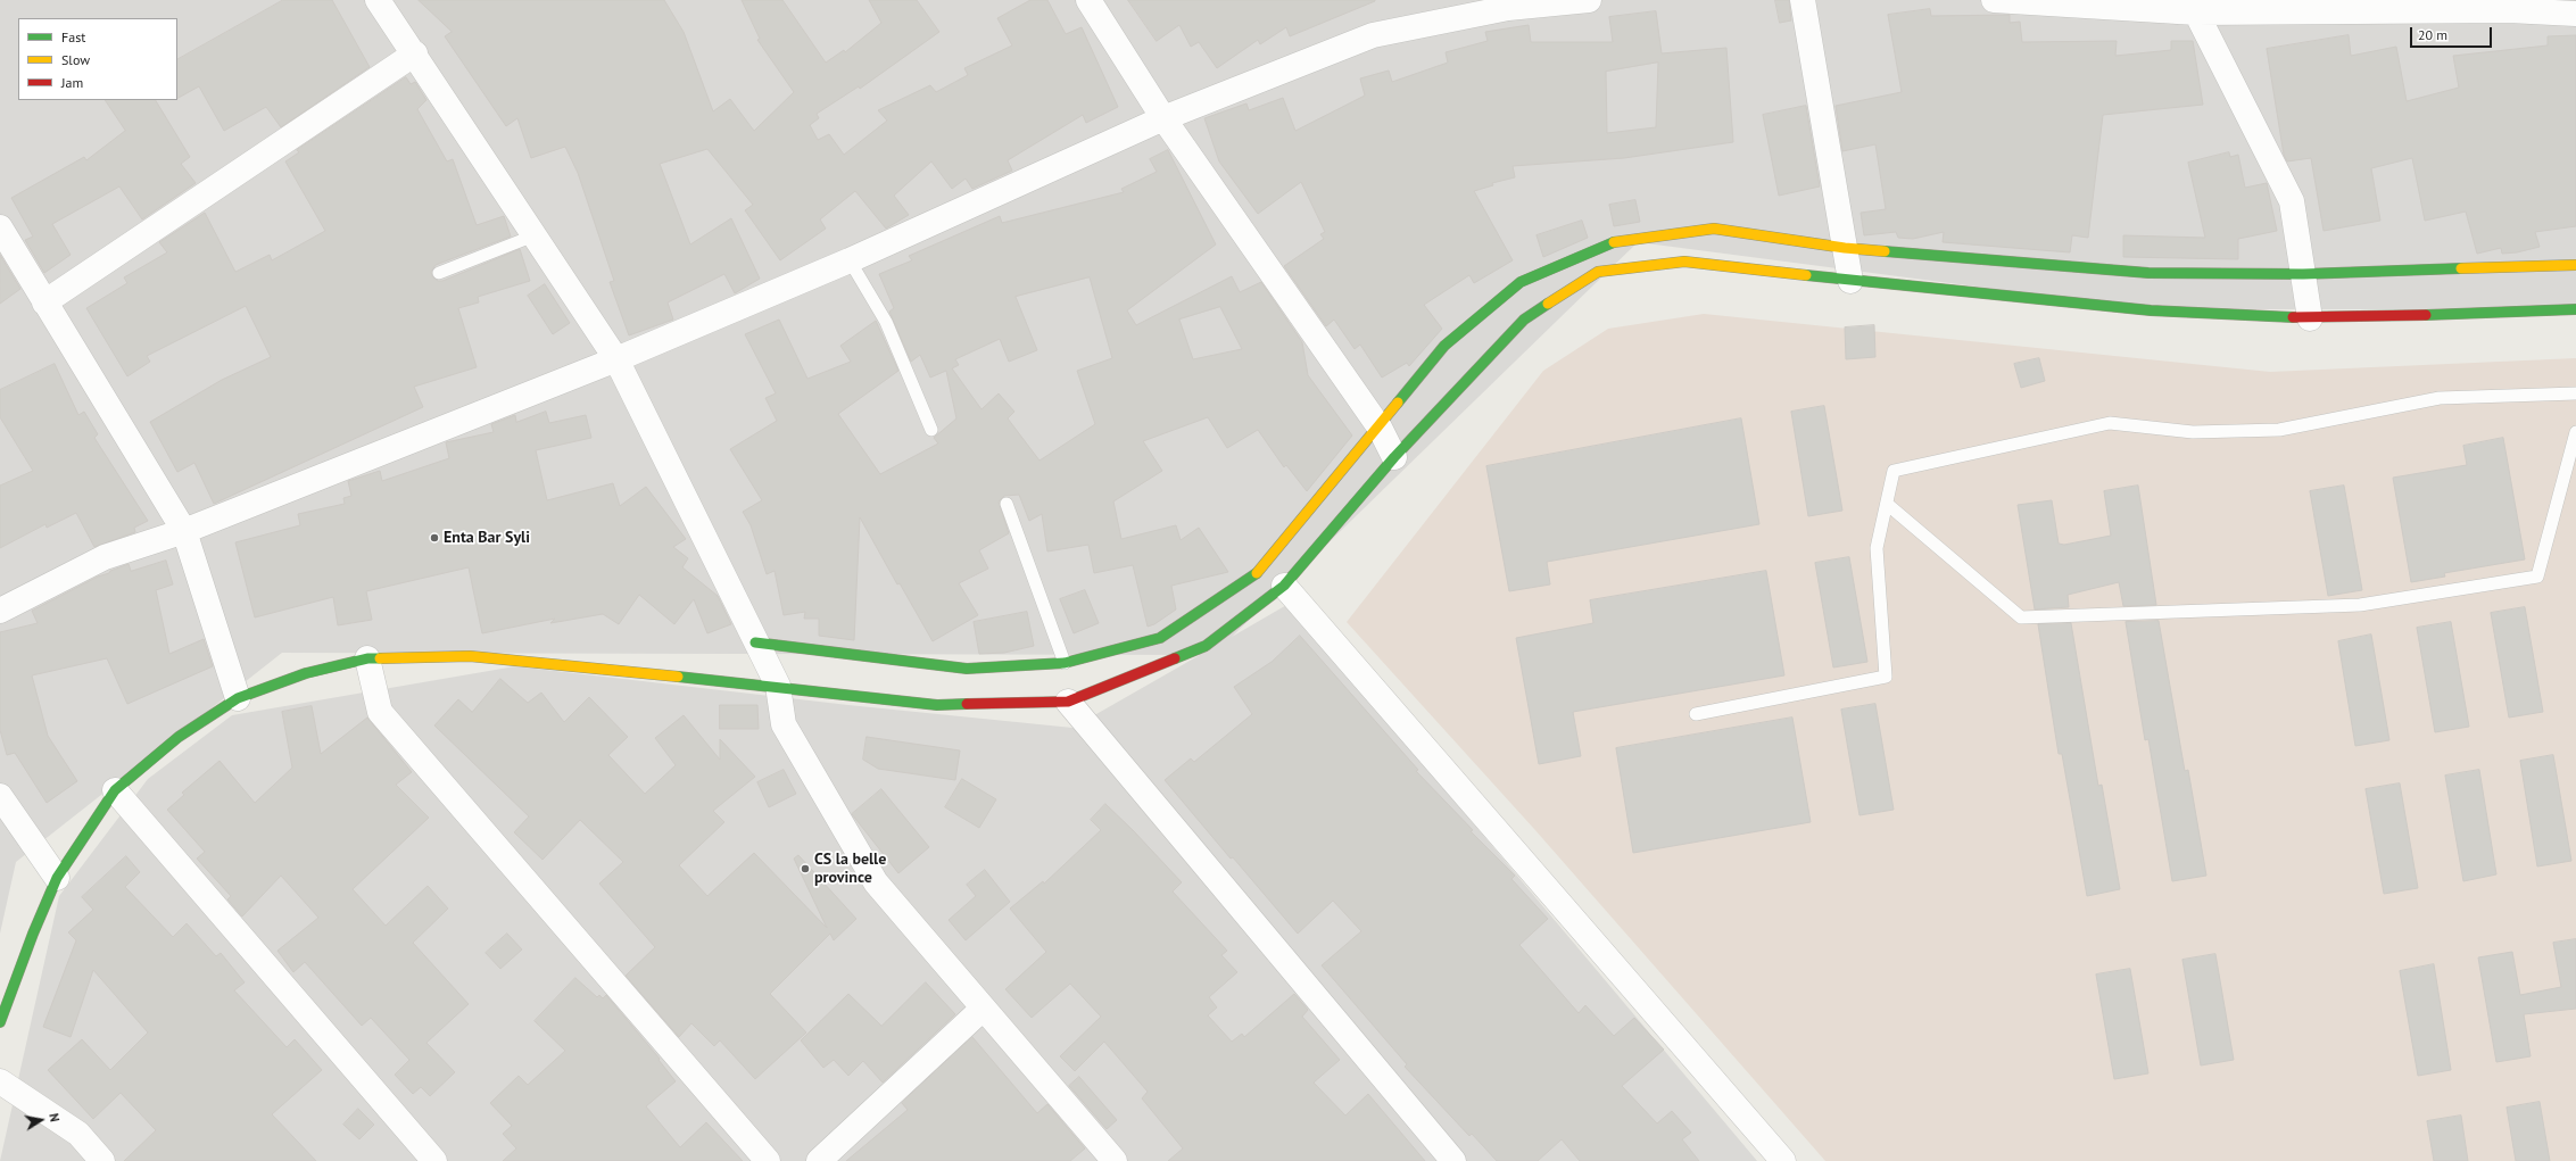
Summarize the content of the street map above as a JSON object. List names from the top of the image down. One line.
{"places":["Enta Bar Syli","CS la belle province"],"legend":["Fast","Slow","Jam"],"scale_bar":"20 m","north":"right"}
